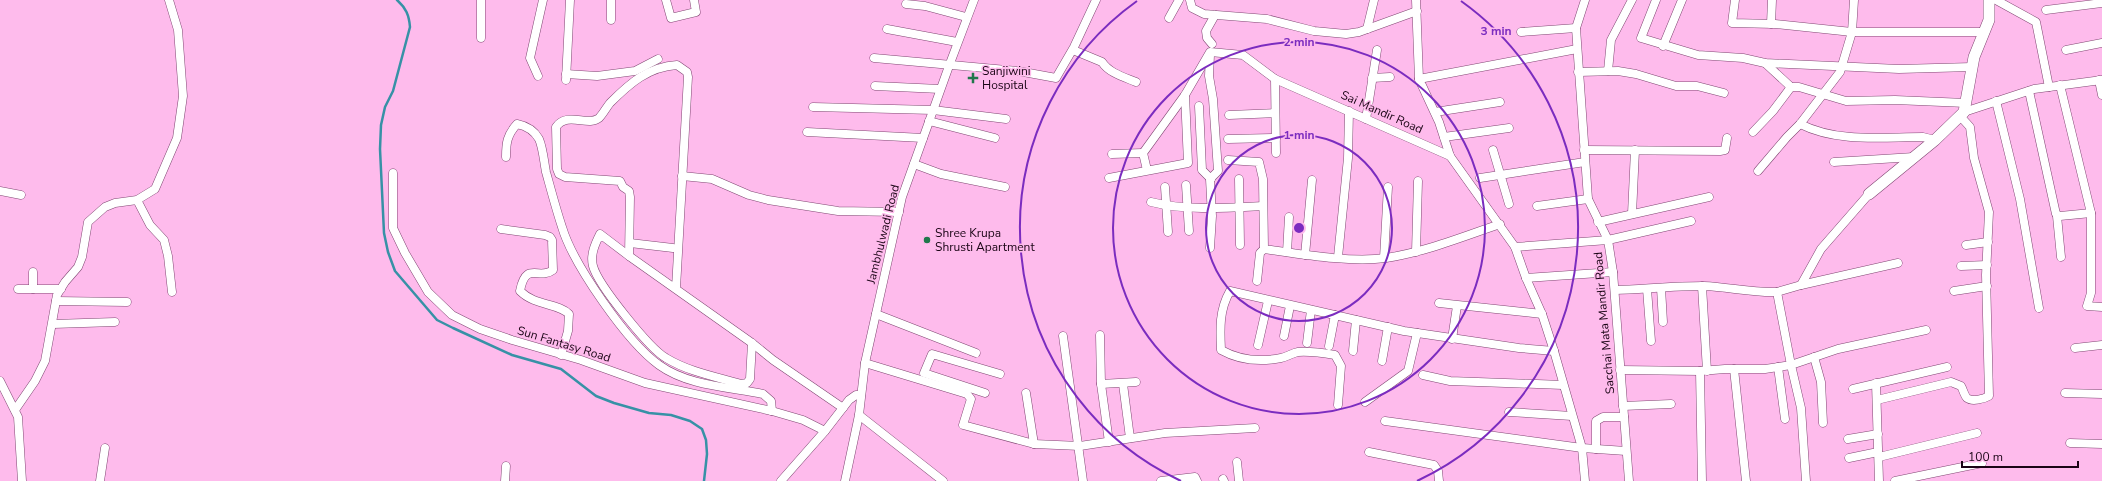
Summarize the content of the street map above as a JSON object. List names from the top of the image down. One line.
{"streets":{"street":["Sai Mandir Road","Jambhulwadi Road","Sacchai Mata Mandir Road","Sun Fantasy Road"]},"places":{"health":["Sanjiwini Hospital"],"other":["Shree Krupa Shrusti Apartment"]},"scale_bar":"100 m","rings":["3 min","2 min","1 min"]}
